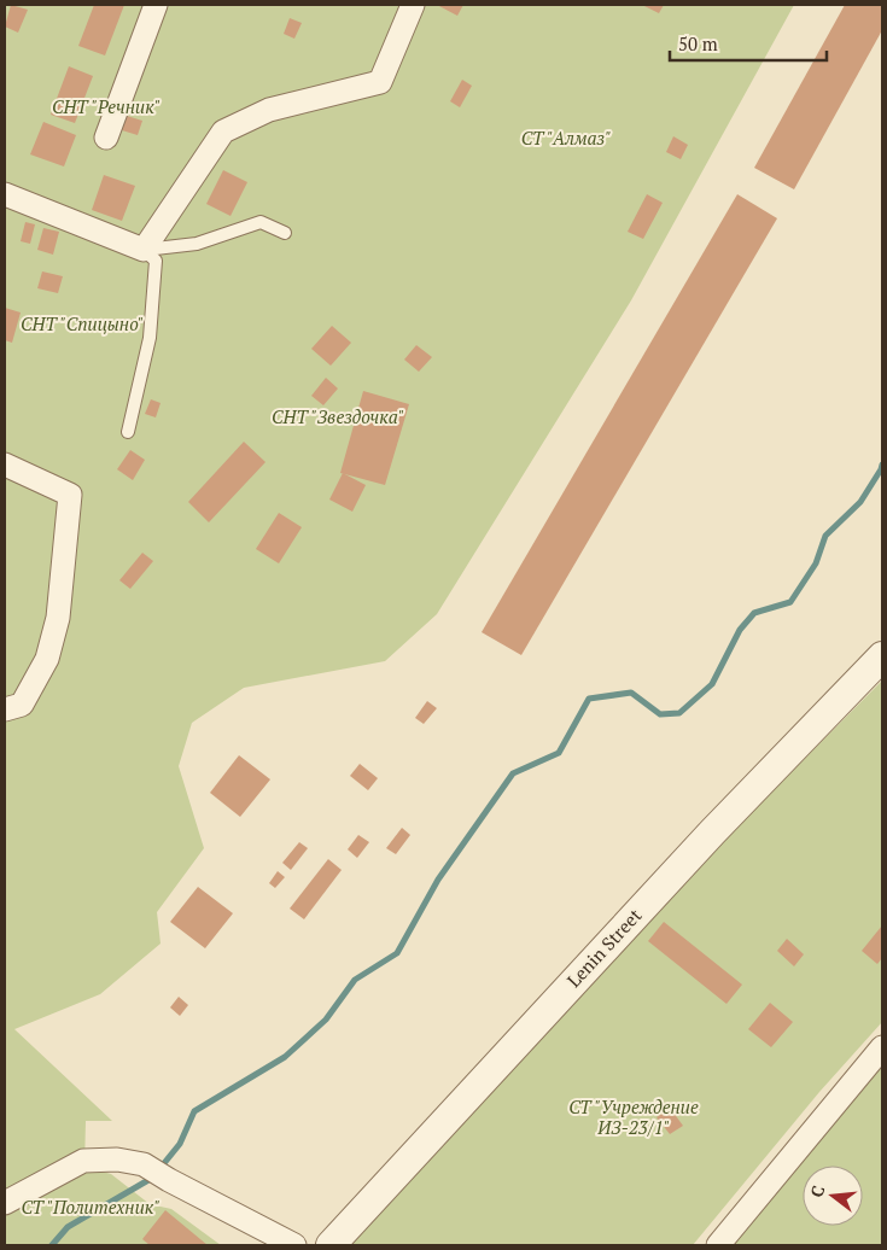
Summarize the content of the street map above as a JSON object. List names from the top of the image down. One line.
{"streets":{"street":["Lenin Street"]},"parks":["СНТ \"Речник\"","СТ \"Алмаз\"","СНТ \"Спицыно\"","СНТ \"Звездочка\"","СТ \"Учреждение ИЗ-23/1\"","СТ \"Политехник\""],"scale_bar":"50 m","north":"left"}
